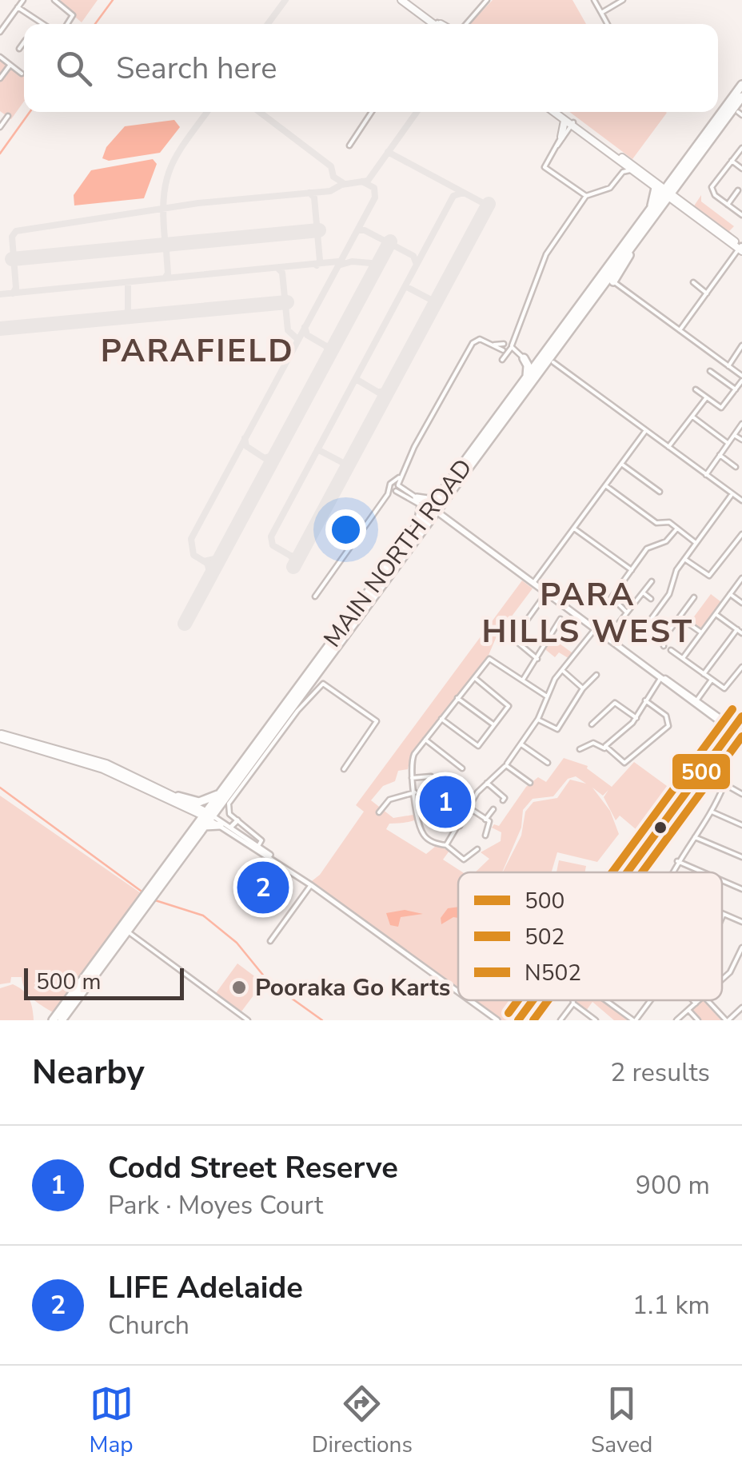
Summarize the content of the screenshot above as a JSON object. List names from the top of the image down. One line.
{"streets":{"highway":["MAIN NORTH ROAD"]},"districts":["PARAFIELD","PARA HILLS WEST"],"places":["Pooraka Go Karts"],"lines":["transit line N502","transit line 500","transit line 502"],"legend":["500","502","N502"],"scale_bar":"500 m","page":{"search":"Search here","pins":["1","2"],"scale":"500 m","heading":["Nearby","2 results"],"list":[{"mark":"1","name":"Codd Street Reserve","note":"Park · Moyes Court","value":"900 m"},{"mark":"2","name":"LIFE Adelaide","note":"Church","value":"1.1 km"}],"nav":["Map","Directions","Saved"]}}
